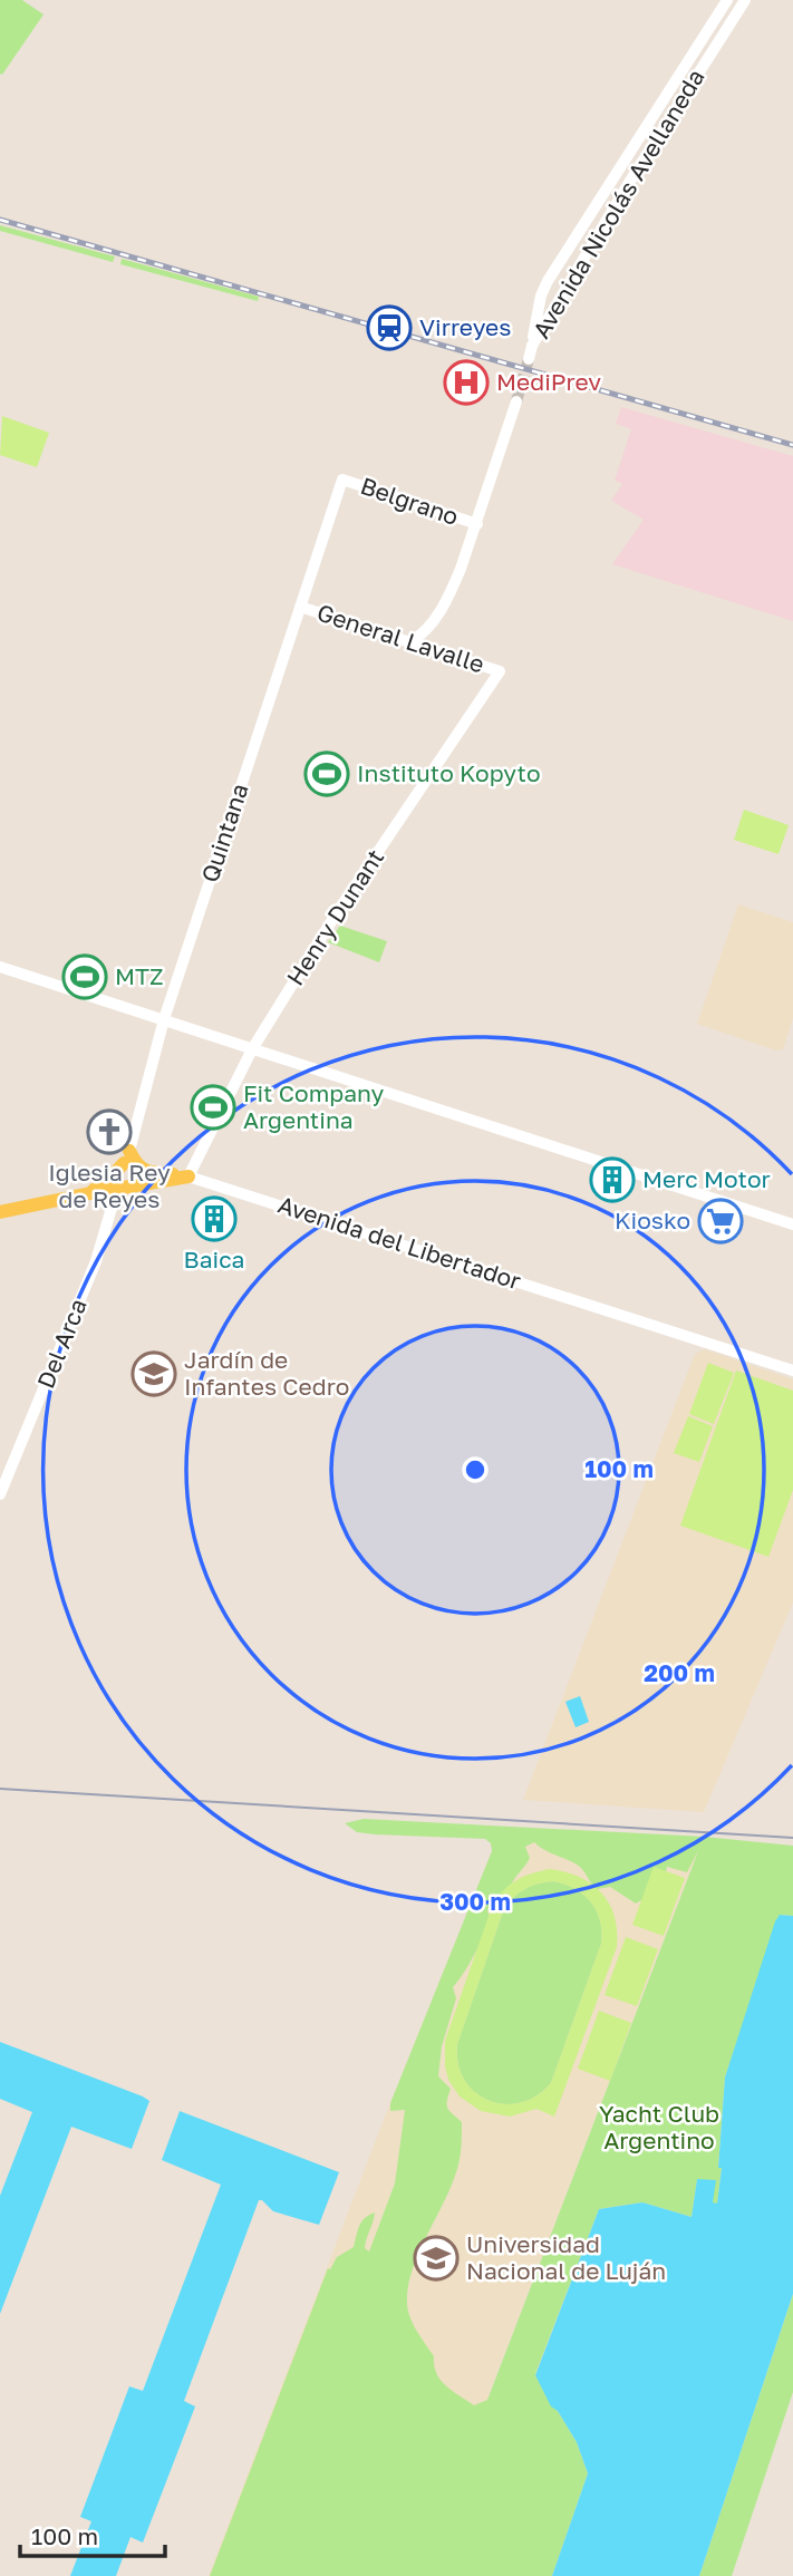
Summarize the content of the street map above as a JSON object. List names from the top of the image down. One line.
{"streets":{"main road":["Avenida Nicolás Avellaneda","Quintana","Avenida del Libertador"],"street":["Belgrano","General Lavalle","Henry Dunant","Del Arca"]},"crossings":[["Belgrano","Quintana"],["General Lavalle","Quintana"],["General Lavalle","Henry Dunant"],["Quintana","Avenida del Libertador"],["Quintana","Del Arca"],["Henry Dunant","Avenida del Libertador"],["Avenida del Libertador","Del Arca"]],"parks":["Yacht Club Argentino"],"places":{"station":["Virreyes"],"hospital":["MediPrev"],"sports":["Instituto Kopyto","MTZ","Fit Company Argentina"],"church":["Iglesia Rey de Reyes"],"building":["Merc Motor","Baica"],"supermarket":["Kiosko"],"school or university":["Jardín de Infantes Cedro","Universidad Nacional de Luján"]},"scale_bar":"100 m","rings":["100 m","200 m","300 m"]}
